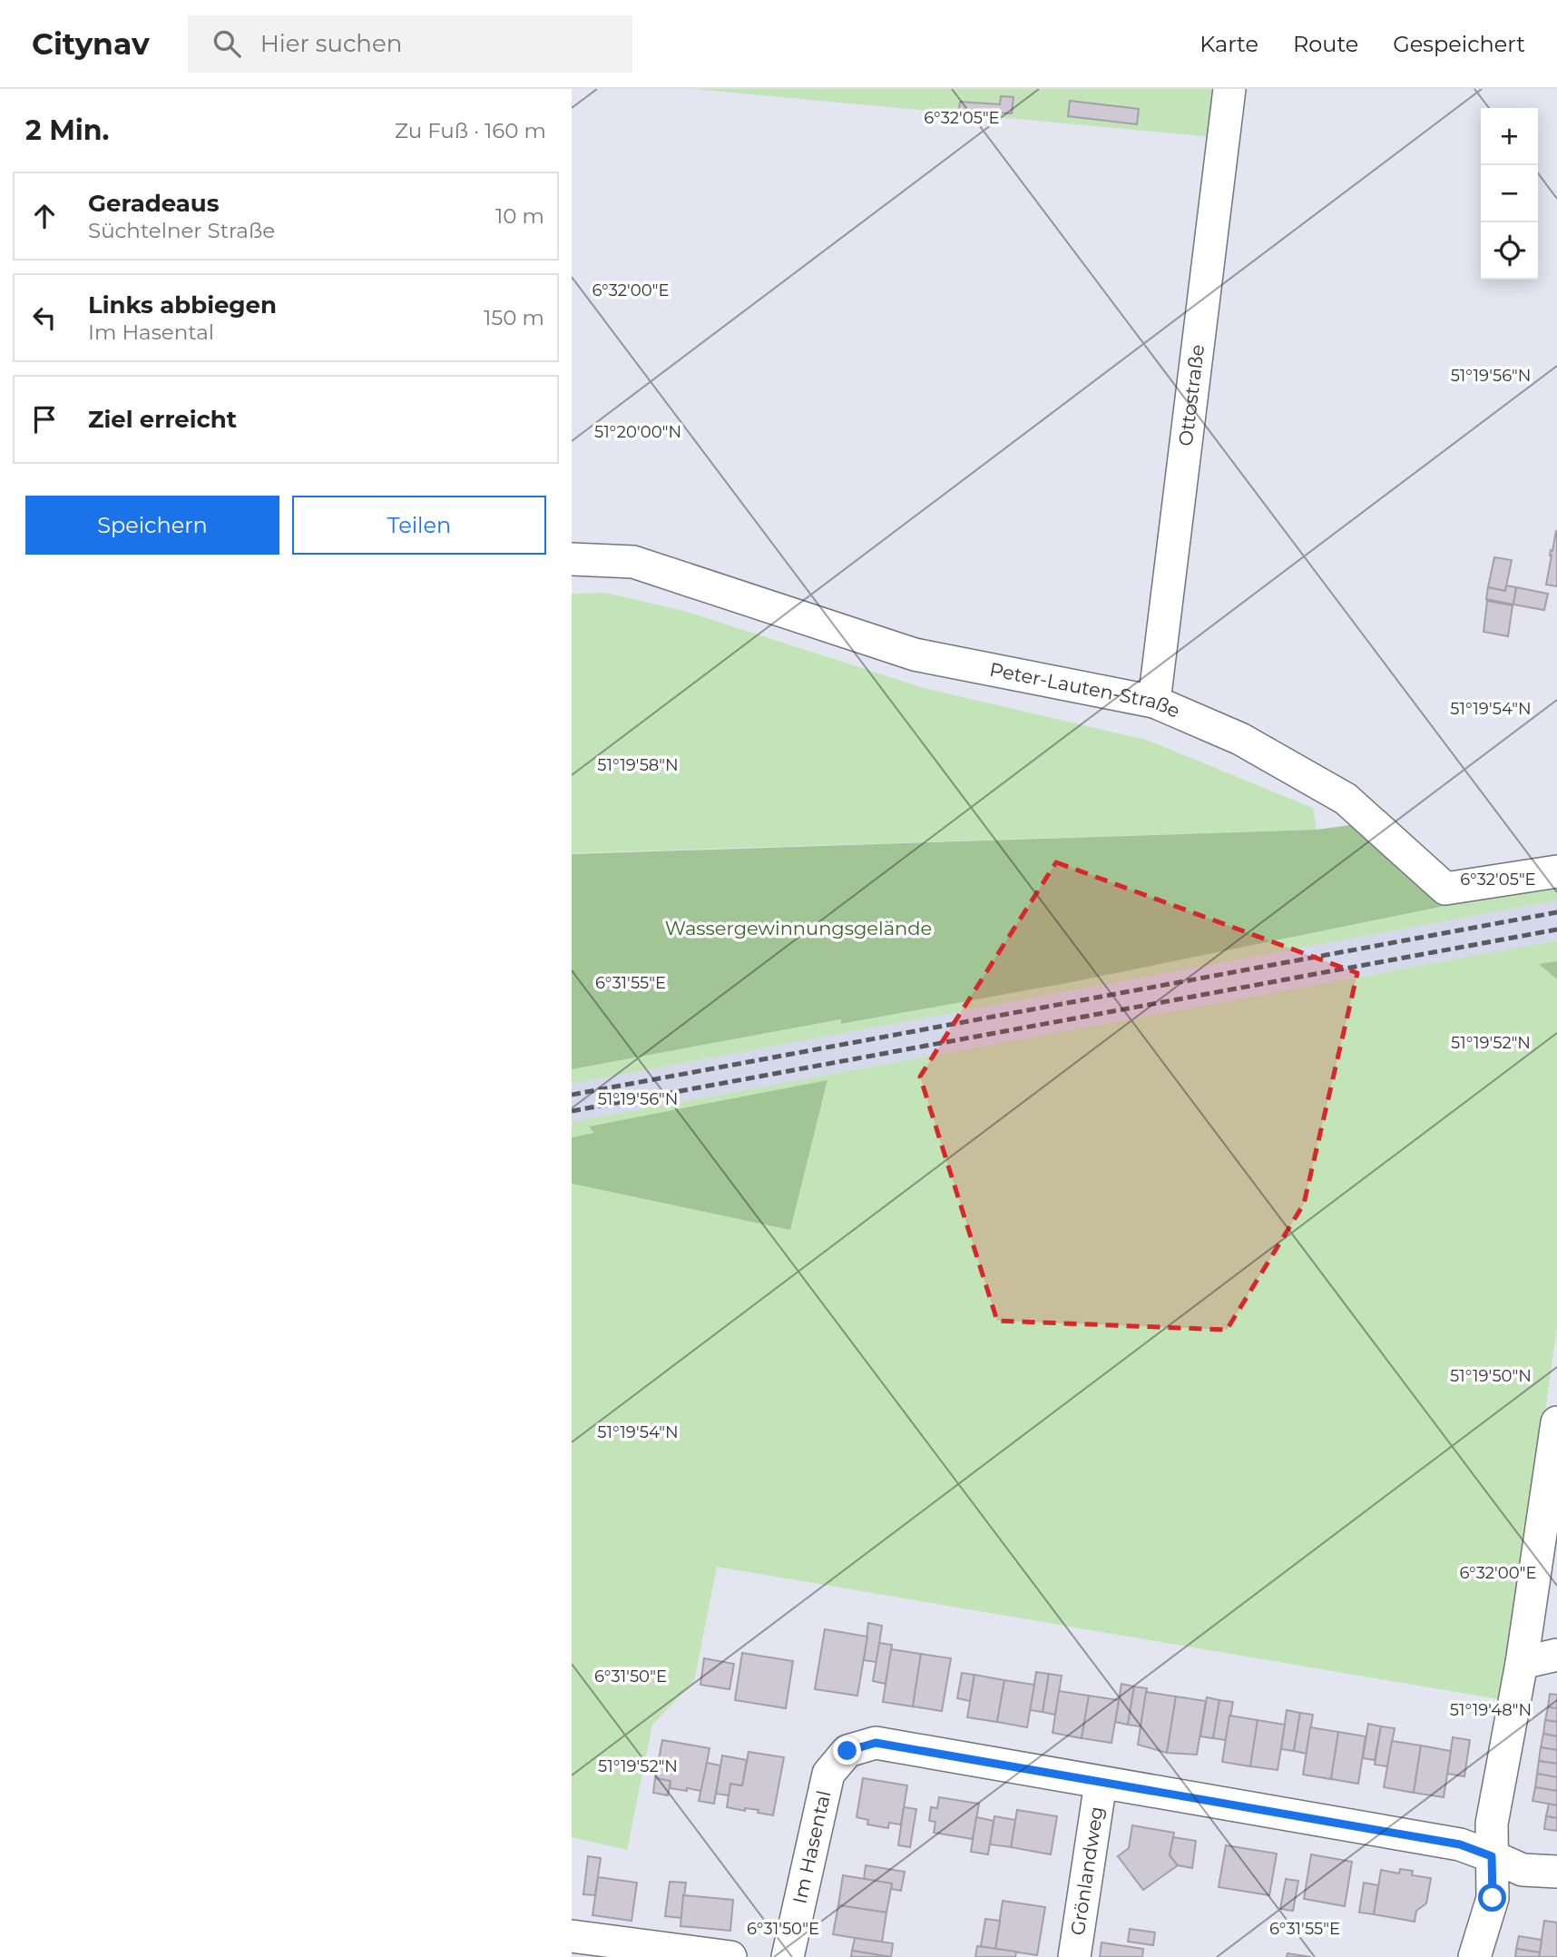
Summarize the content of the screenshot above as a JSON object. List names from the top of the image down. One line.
{"streets":{"street":["Ottostraße","Peter-Lauten-Straße","Im Hasental","Grönlandweg"]},"crossings":[["Ottostraße","Peter-Lauten-Straße"],["Im Hasental","Grönlandweg"]],"parks":["Wassergewinnungsgelände"],"page":{"header":"Citynav","search":"Hier suchen","nav":["Karte","Route","Gespeichert"],"heading":["2 Min.","Zu Fuß · 160 m"],"map_buttons":["+","−"],"list":[["Geradeaus","Süchtelner Straße","10 m"],["Links abbiegen","Im Hasental","150 m"],"Ziel erreicht"],"buttons":["Speichern","Teilen"]},"coordinates":["6°32'05\"E","6°32'00\"E","51°19'56\"N","51°20'00\"N","51°19'54\"N","51°19'58\"N","6°31'55\"E","51°19'52\"N","51°19'50\"N","6°31'50\"E","51°19'48\"N"]}
